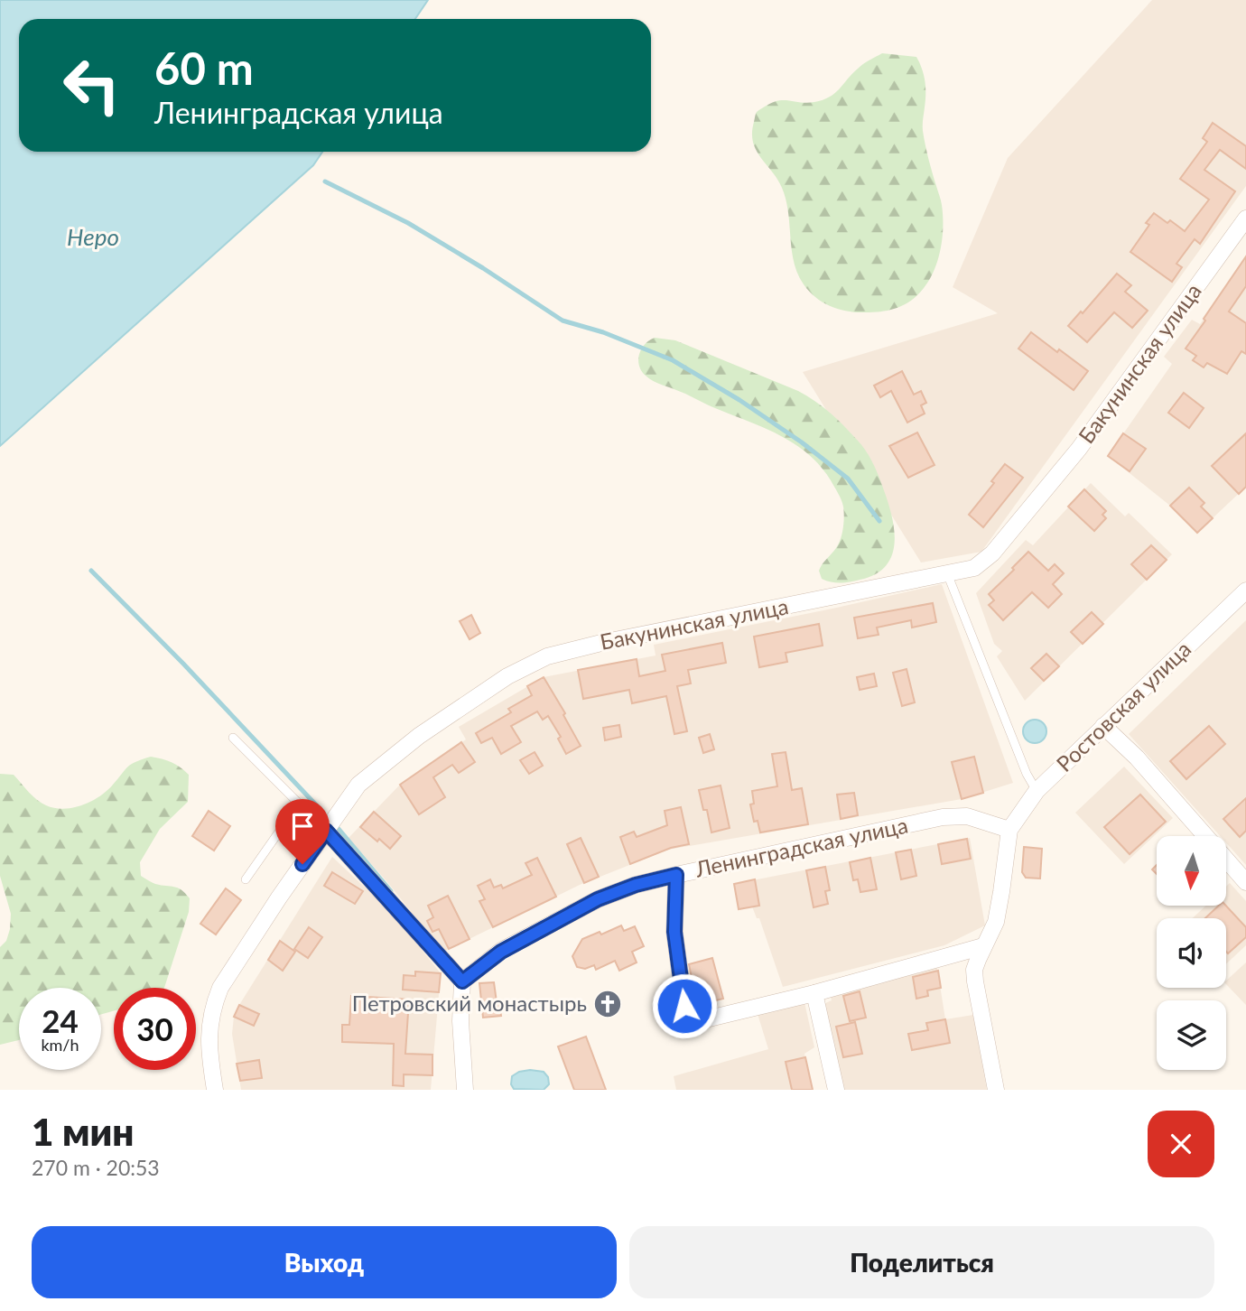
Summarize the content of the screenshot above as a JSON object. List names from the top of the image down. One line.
{"streets":{"street":["Бакунинская улица","Ростовская улица","Ленинградская улица"]},"crossings":[["Ростовская улица","Ленинградская улица"]],"water":["Неро"],"places":{"church":["Петровский монастырь"]},"north":"bottom","page":{"turn":["60 m","Ленинградская улица"],"speed":"24 km/h","limit":"30","heading":["1 мин","270 m · 20:53"],"buttons":["Выход","Поделиться"]}}
